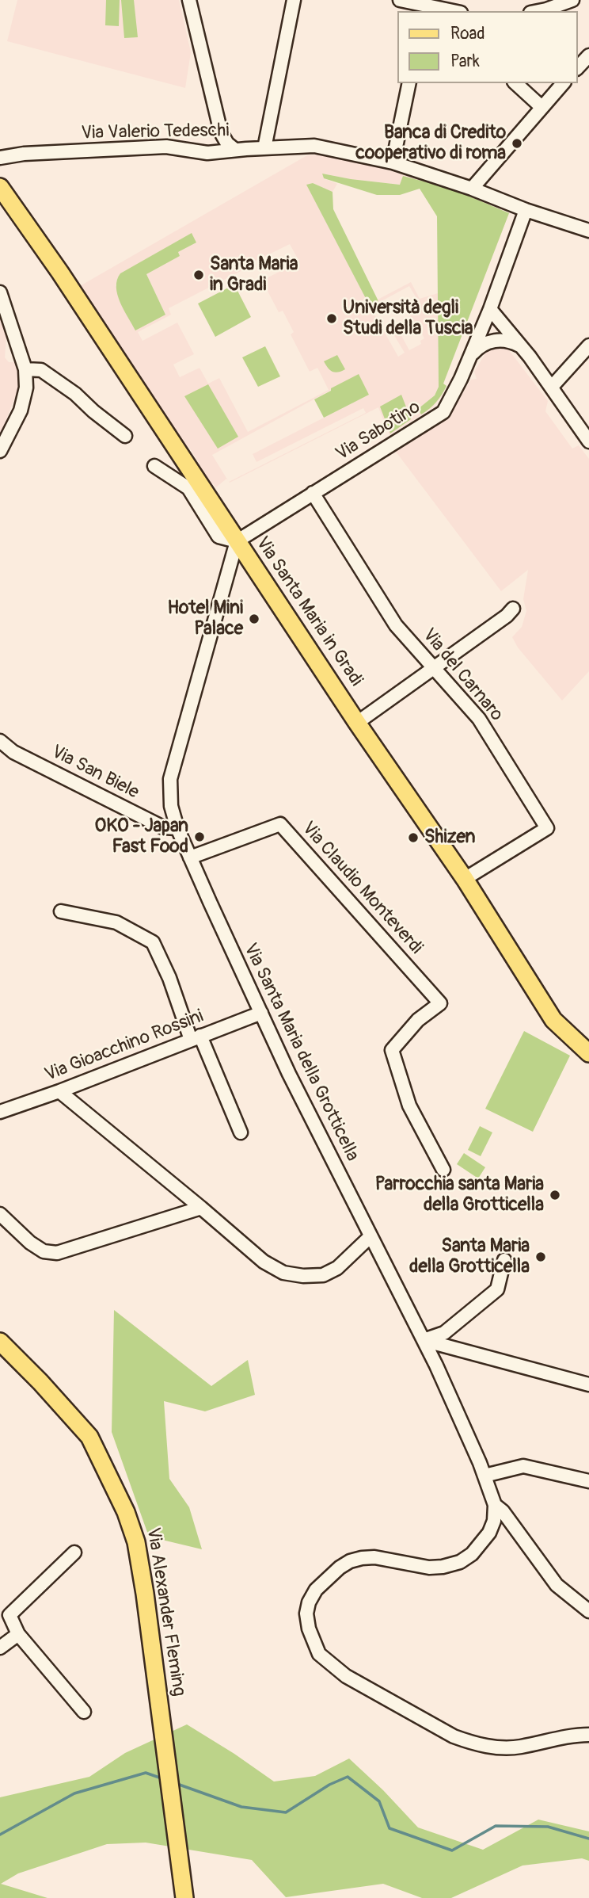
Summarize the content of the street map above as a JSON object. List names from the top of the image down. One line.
{"streets":{"main road":["Via Santa Maria in Gradi","Via Alexander Fleming"],"street":["Via Valerio Tedeschi","Via Sabotino","Via del Carnaro","Via San Biele","Via Claudio Monteverdi","Via Gioacchino Rossini","Via Santa Maria della Grotticella"]},"crossings":[["Via Valerio Tedeschi","Via Sabotino"],["Via Sabotino","Via Santa Maria in Gradi"],["Via Sabotino","Via del Carnaro"],["Via Sabotino","Via Santa Maria della Grotticella"],["Via Santa Maria in Gradi","Via del Carnaro"],["Via Santa Maria in Gradi","Via Santa Maria della Grotticella"],["Via San Biele","Via Santa Maria della Grotticella"],["Via Claudio Monteverdi","Via Santa Maria della Grotticella"],["Via Gioacchino Rossini","Via Santa Maria della Grotticella"]],"places":["Banca di Credito cooperativo di roma","Santa Maria in Gradi","Università degli Studi della Tuscia","Hotel Mini Palace","OKO - Japan Fast Food","Shizen","Parrocchia santa Maria della Grotticella","Santa Maria della Grotticella"],"legend":["Road","Park"]}
